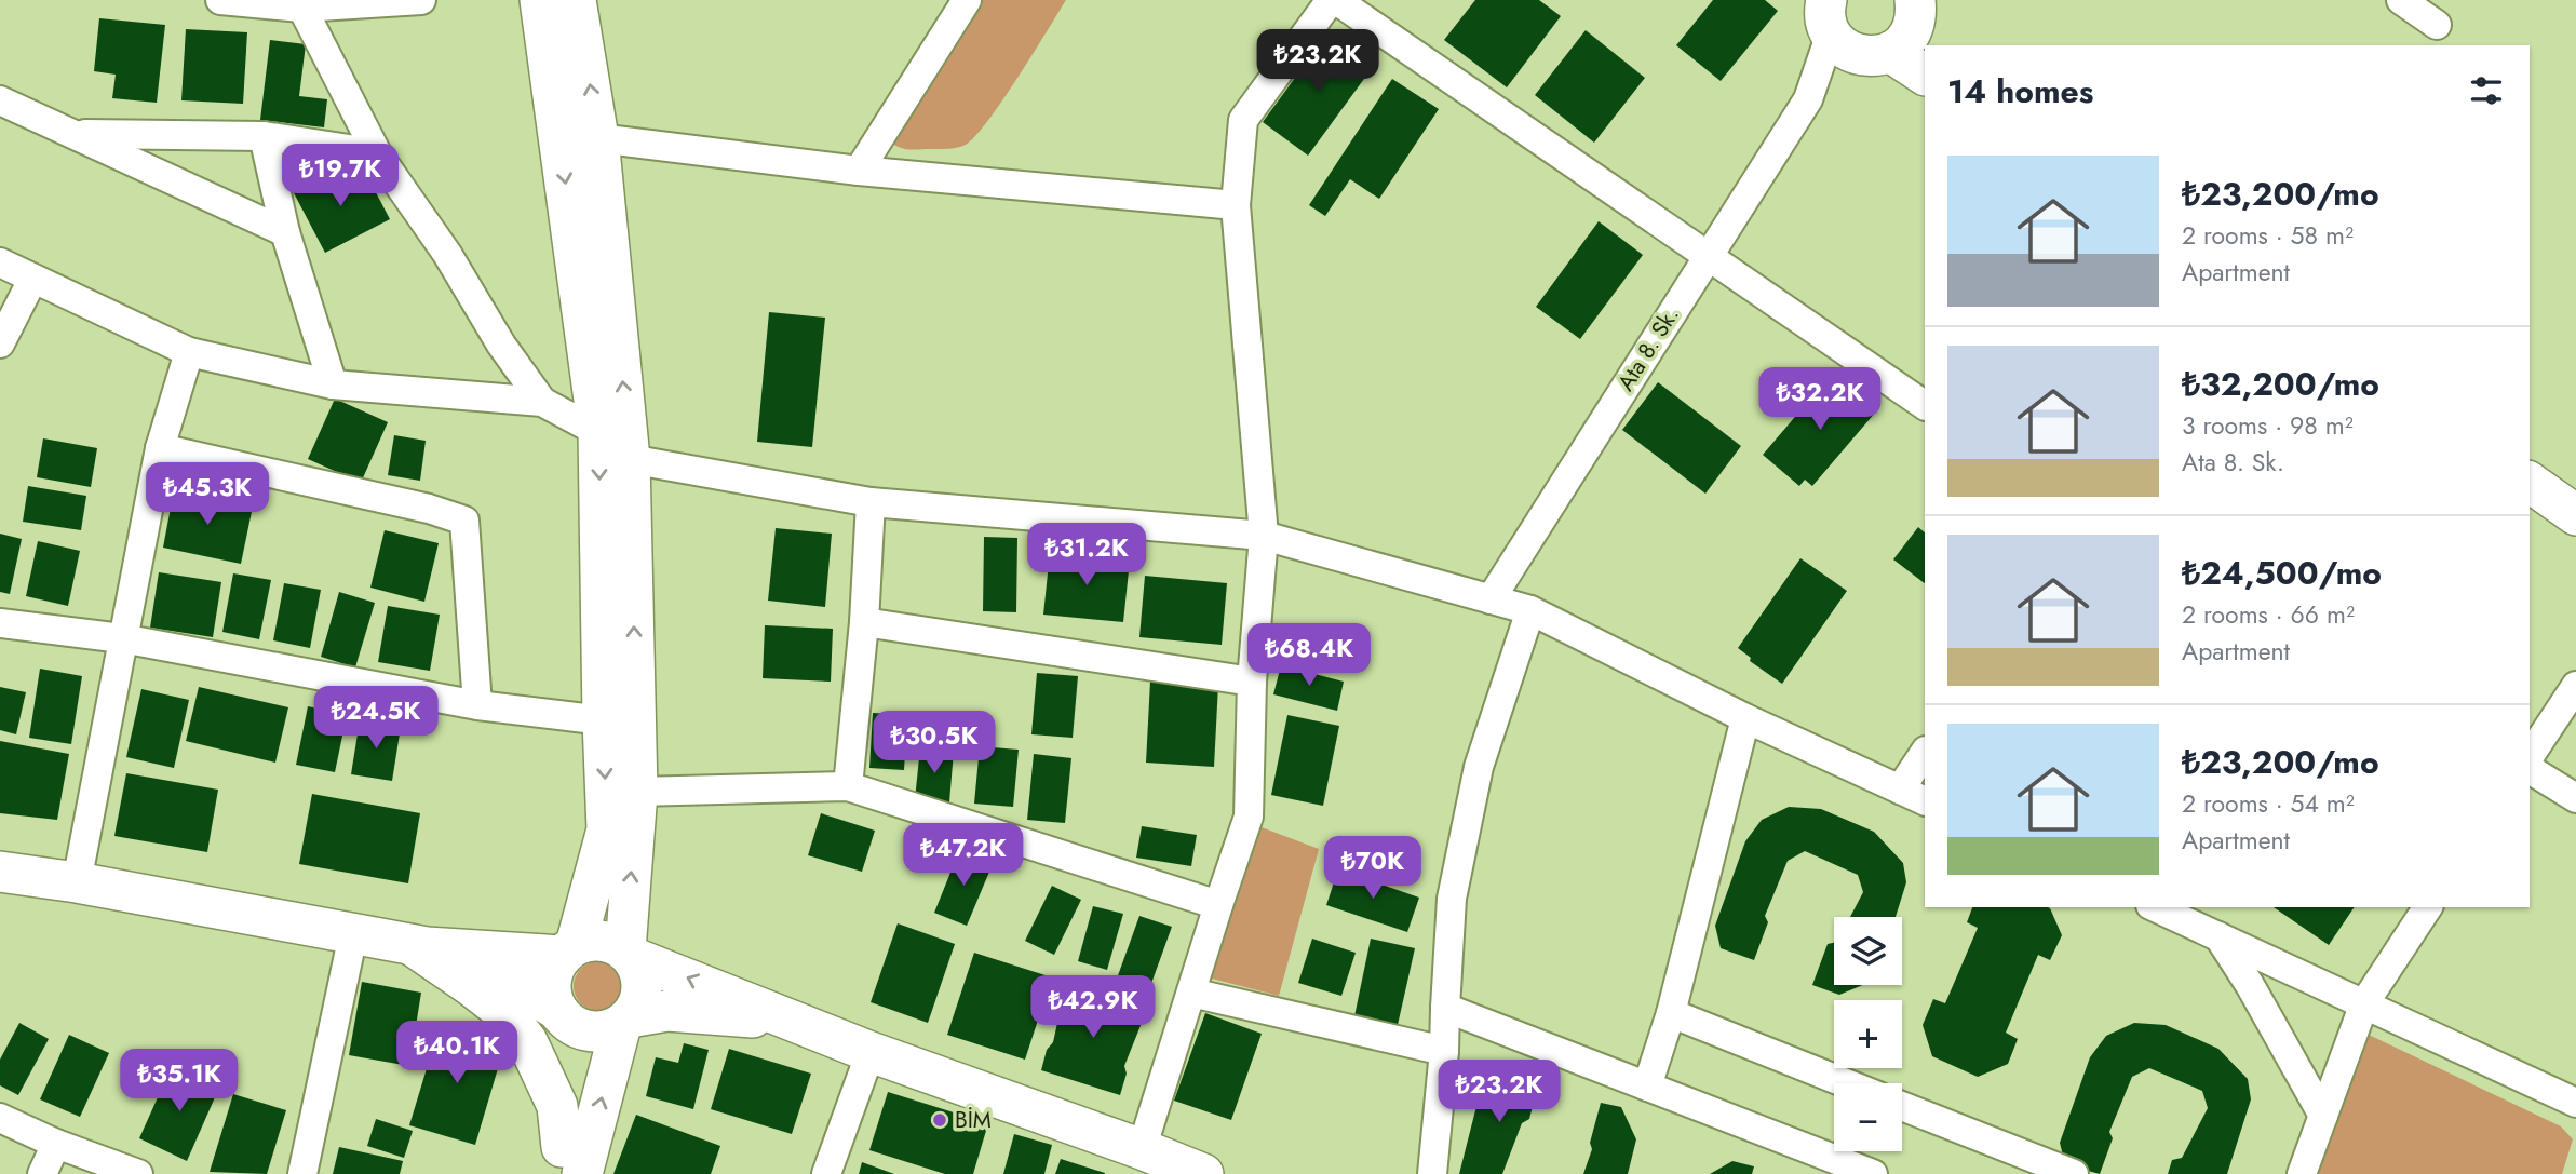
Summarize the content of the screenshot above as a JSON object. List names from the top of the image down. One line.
{"streets":{"street":["Ata 8. Sk."]},"places":["BİM"],"page":{"price":["₺23.2K","₺19.7K","₺32.2K","₺45.3K","₺31.2K","₺68.4K","₺24.5K","₺30.5K","₺47.2K","₺70K","₺42.9K","₺40.1K","₺35.1K","₺23.2K"],"heading":"14 homes","list":[{"name":"₺23,200/mo","note":"2 rooms · 58 m² · Apartment"},{"name":"₺32,200/mo","note":"3 rooms · 98 m² · Ata 8. Sk."},{"name":"₺24,500/mo","note":"2 rooms · 66 m² · Apartment"},{"name":"₺23,200/mo","note":"2 rooms · 54 m² · Apartment"}],"map_buttons":["+","−"]}}
